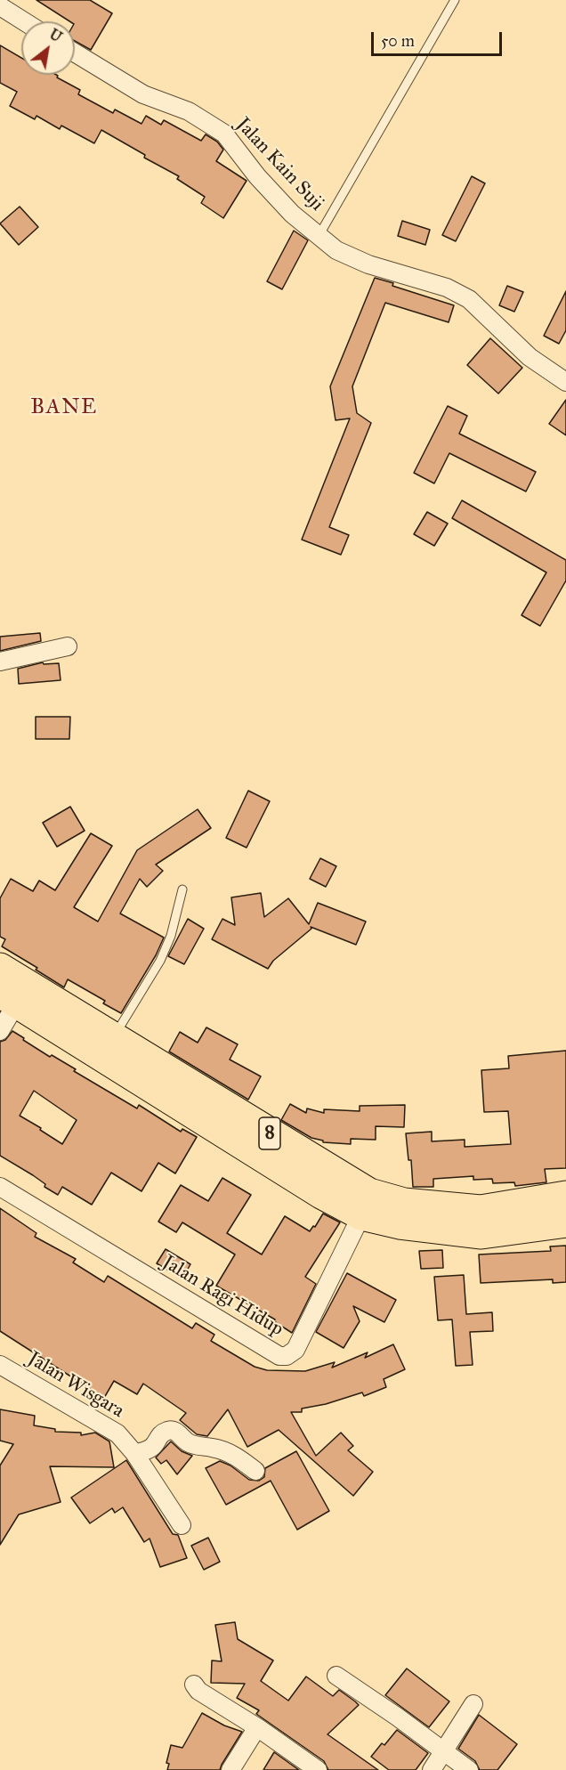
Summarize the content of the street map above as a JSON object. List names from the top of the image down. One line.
{"streets":{"highway":["8"],"street":["Jalan Kain Suji","Jalan Ragi Hidup","Jalan Wisgara"]},"crossings":[["8","Jalan Ragi Hidup"]],"districts":["BANE"],"scale_bar":"50 m","north":"top right"}
